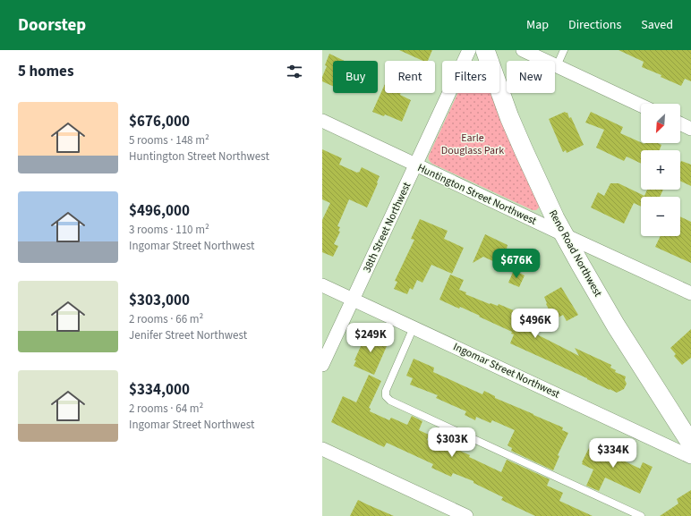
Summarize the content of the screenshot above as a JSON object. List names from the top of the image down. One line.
{"streets":{"main road":["Reno Road Northwest"],"street":["Huntington Street Northwest","38th Street Northwest","Ingomar Street Northwest"]},"crossings":[["Huntington Street Northwest","38th Street Northwest"],["Huntington Street Northwest","Reno Road Northwest"],["38th Street Northwest","Ingomar Street Northwest"]],"parks":["Earle Douglass Park"],"north":"bottom left","page":{"header":"Doorstep","nav":["Map","Directions","Saved"],"heading":"5 homes","chip":["Buy","Rent","Filters","New"],"list":[{"name":"$676,000","note":"5 rooms · 148 m² · Huntington Street Northwest"},{"name":"$496,000","note":"3 rooms · 110 m² · Ingomar Street Northwest"},{"name":"$303,000","note":"2 rooms · 66 m² · Jenifer Street Northwest"},{"name":"$334,000","note":"2 rooms · 64 m² · Ingomar Street Northwest"}],"map_buttons":["+","−"],"price":["$676K","$496K","$249K","$303K","$334K"]}}
